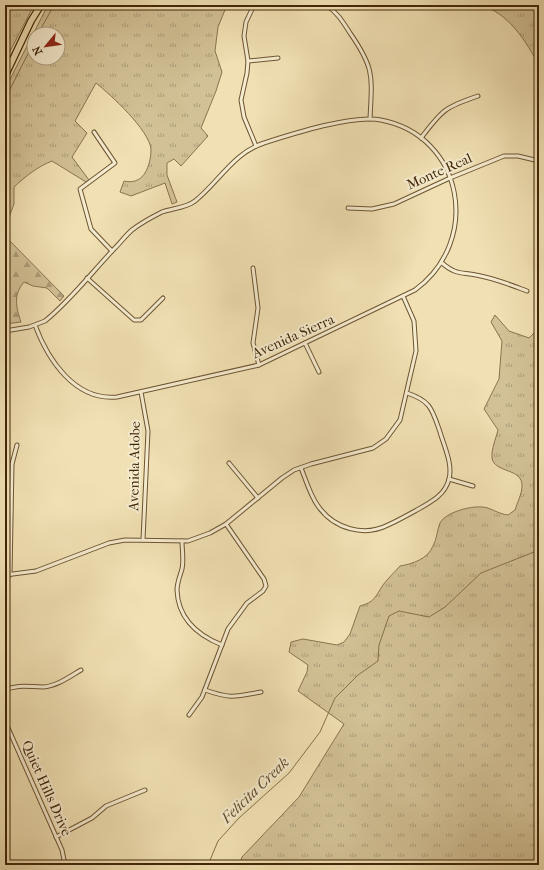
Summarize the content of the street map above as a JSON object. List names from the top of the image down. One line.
{"streets":{"street":["Monte Real","Avenida Sierra","Avenida Adobe","Quiet Hills Drive"]},"crossings":[["Monte Real","Avenida Sierra"],["Avenida Sierra","Avenida Adobe"]],"water":["Felicita Creak"],"north":"bottom left"}
